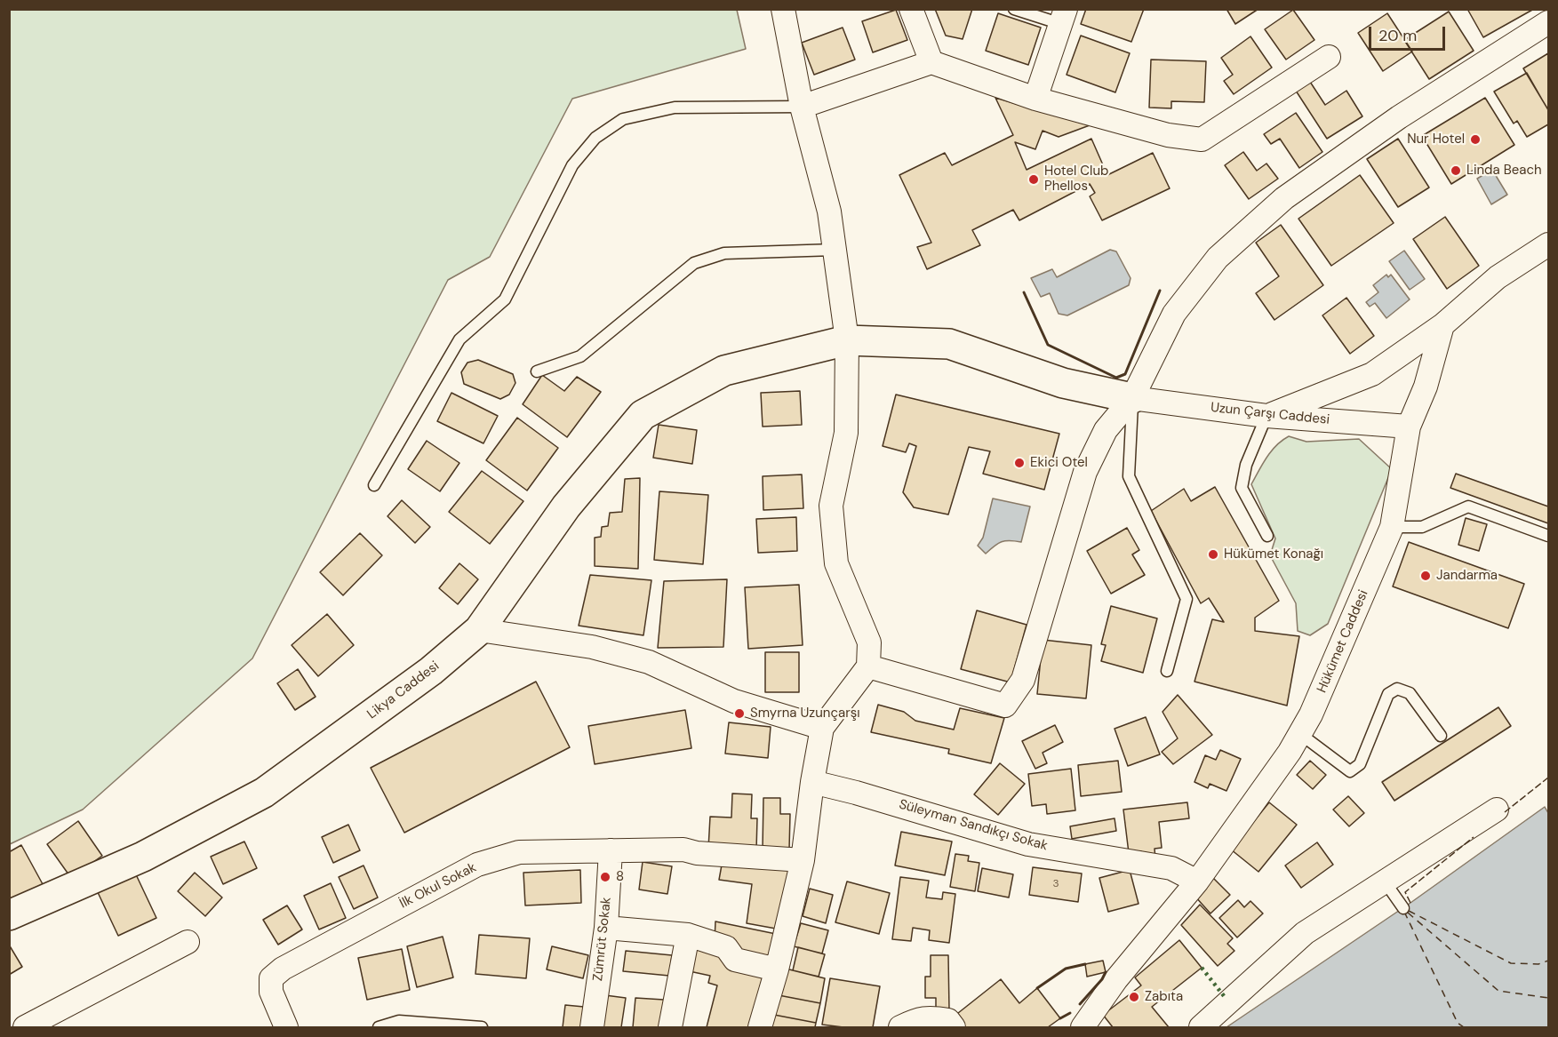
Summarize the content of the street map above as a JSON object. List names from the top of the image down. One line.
{"streets":{"street":["Uzun Çarşı Caddesi","Hükümet Caddesi","Likya Caddesi","Süleyman Sandıkçı Sokak","İlk Okul Sokak","Zümrüt Sokak"]},"crossings":[["Uzun Çarşı Caddesi","Hükümet Caddesi"],["Uzun Çarşı Caddesi","Likya Caddesi"],["Hükümet Caddesi","Süleyman Sandıkçı Sokak"],["İlk Okul Sokak","Zümrüt Sokak"]],"places":["Nur Hotel","Linda Beach","Hotel Club Phellos","Ekici Otel","Hükümet Konağı","Jandarma","Smyrna Uzunçarşı","8","Zabıta"],"house_numbers":["3"],"scale_bar":"20 m"}
